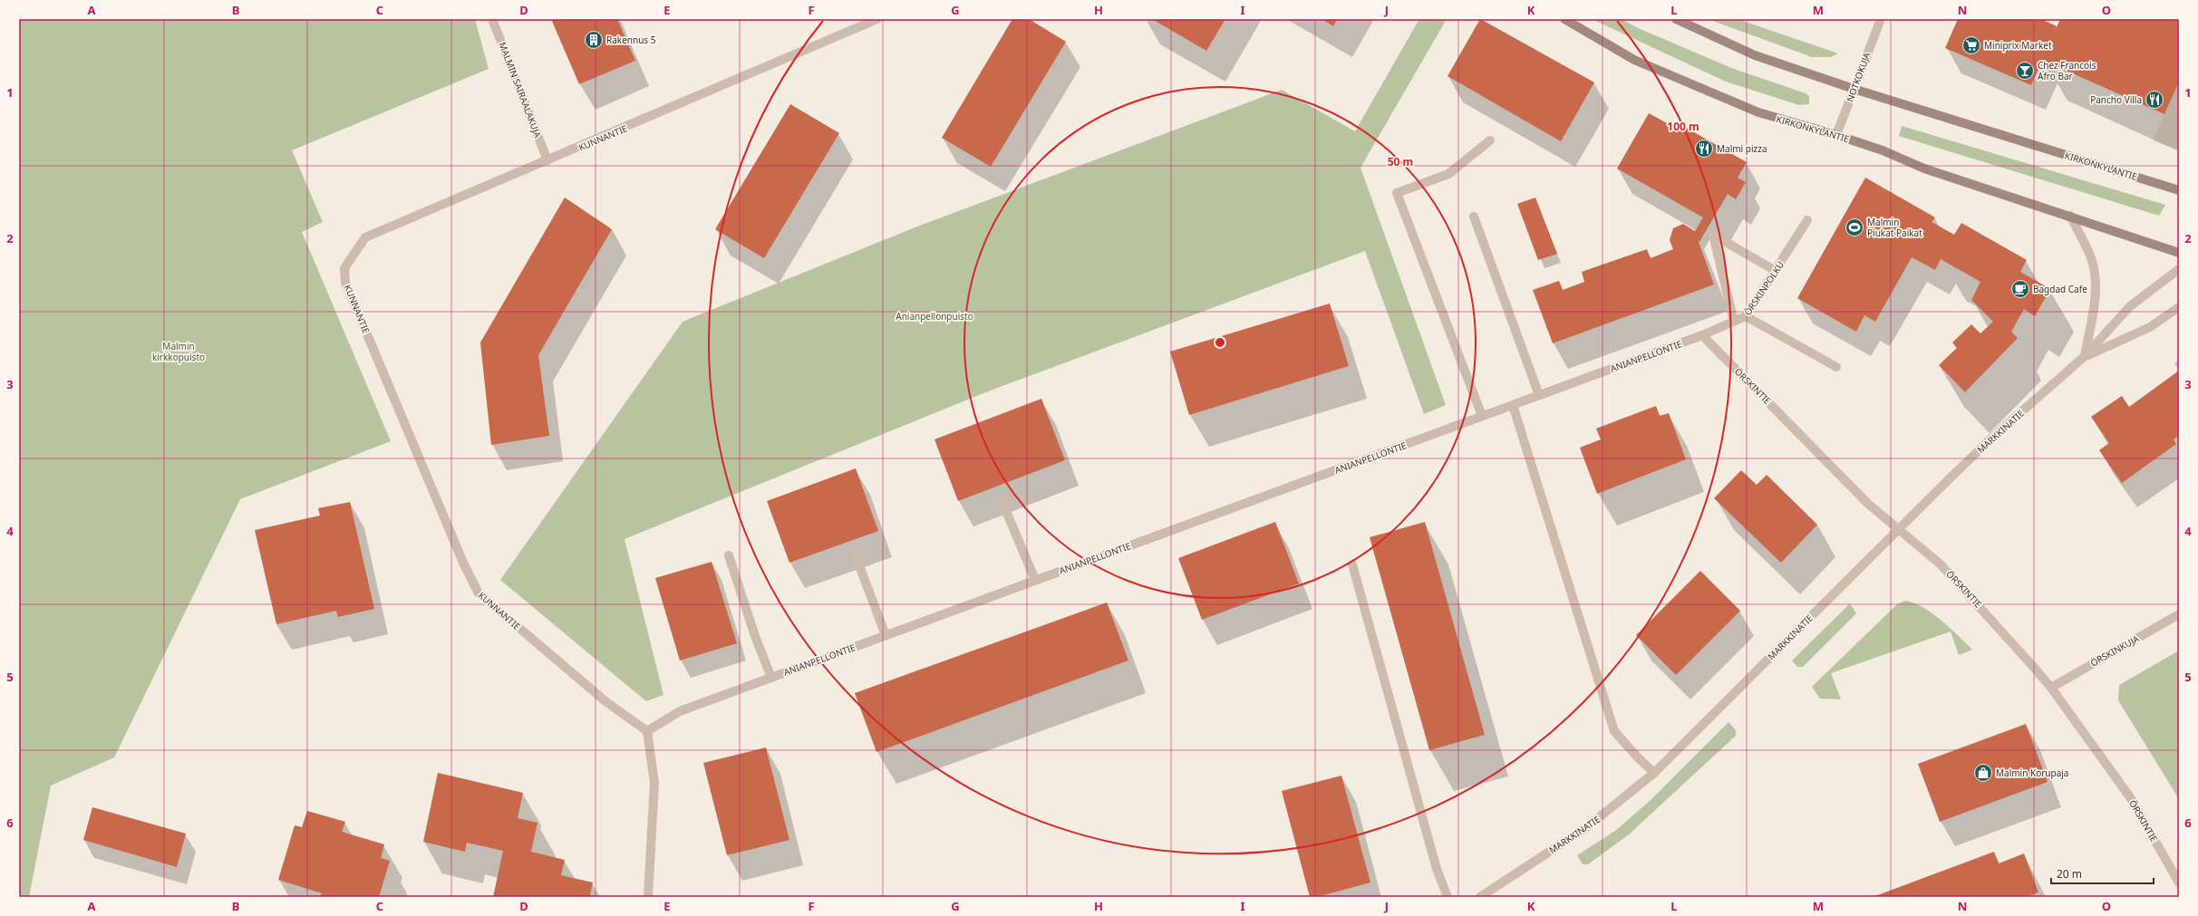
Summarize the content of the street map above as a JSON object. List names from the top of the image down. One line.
{"streets":{"main road":["KIRKONKYLÄNTIE"],"street":["NOTKOKUJA","MALMIN SAIRAALAKUJA","KUNNANTIE","ÖRSKINPOLKU","ANIANPELLONTIE","ÖRSKINTIE","MARKKINATIE","ÖRSKINKUJA"]},"crossings":[["NOTKOKUJA","KIRKONKYLÄNTIE"],["MALMIN SAIRAALAKUJA","KUNNANTIE"],["KUNNANTIE","ANIANPELLONTIE"],["ÖRSKINPOLKU","ANIANPELLONTIE"],["ÖRSKINPOLKU","ÖRSKINTIE"],["ANIANPELLONTIE","ÖRSKINTIE"],["ÖRSKINTIE","MARKKINATIE"],["ÖRSKINTIE","ÖRSKINKUJA"]],"parks":["Anianpellonpuisto","Malmin kirkkopuisto"],"places":{"building":["Rakennus 5"],"supermarket":["Miniprix Market"],"bar":["Chez Francois Afro Bar"],"restaurant":["Pancho Villa","Malmi pizza"],"sports":["Malmin Piukat Paikat"],"cafe":["Bagdad Cafe"],"shop":["Malmin Korupaja"]},"scale_bar":"20 m","grid":{"columns":["A","B","C","D","E","F","G","H","I","J","K","L","M","N","O"],"rows":["1","2","3","4","5","6"]},"rings":["100 m","50 m"]}
